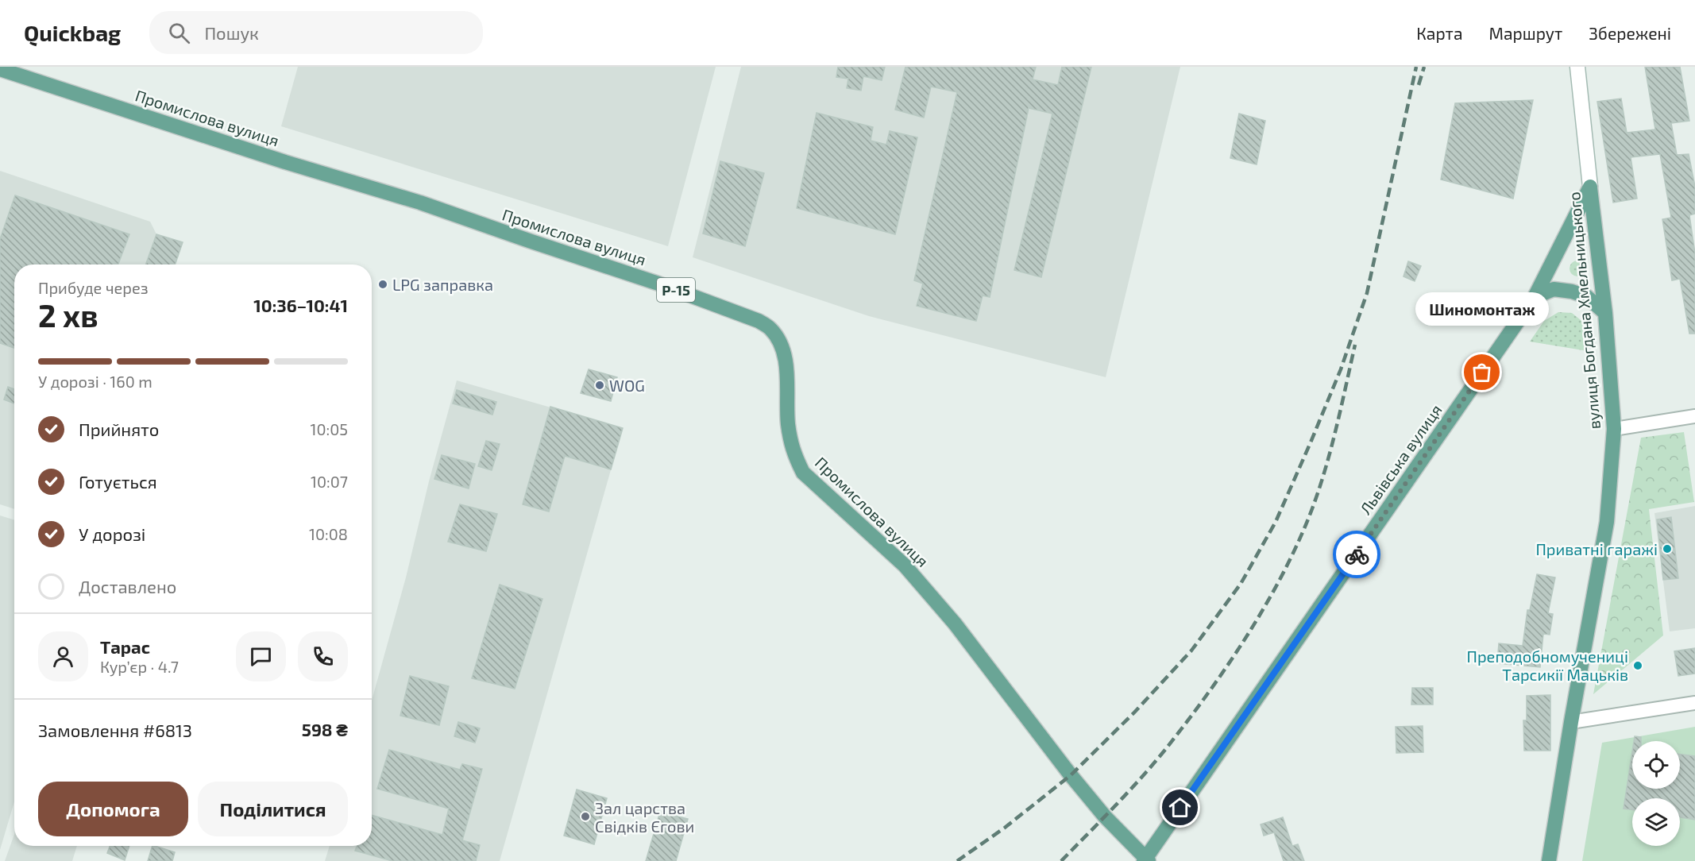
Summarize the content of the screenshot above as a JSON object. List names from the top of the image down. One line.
{"streets":{"main road":["Промислова вулиця","Р-15","вулиця Богдана Хмельницького","Львівська вулиця"]},"crossings":[["Промислова вулиця","Львівська вулиця"],["вулиця Богдана Хмельницького","Львівська вулиця"]],"places":["LPG заправка","Шиномонтаж","WOG","Приватні гаражі","Преподобномучениці Тарсикії Мацьків","Зал царства Свідків Єгови"],"page":{"header":"Quickbag","search":"Пошук","nav":["Карта","Маршрут","Збережені"],"heading":["2 хв","Прибуде через","10:36–10:41"],"panel":["Тарас","Кур’єр · 4.7","Замовлення #6813","598 ₴"],"bubble":"Шиномонтаж","bar":"У дорозі · 160 m","list":[["Прийнято","10:05"],["Готується","10:07"],["У дорозі","10:08"],"Доставлено"],"buttons":["Допомога","Поділитися"]}}
